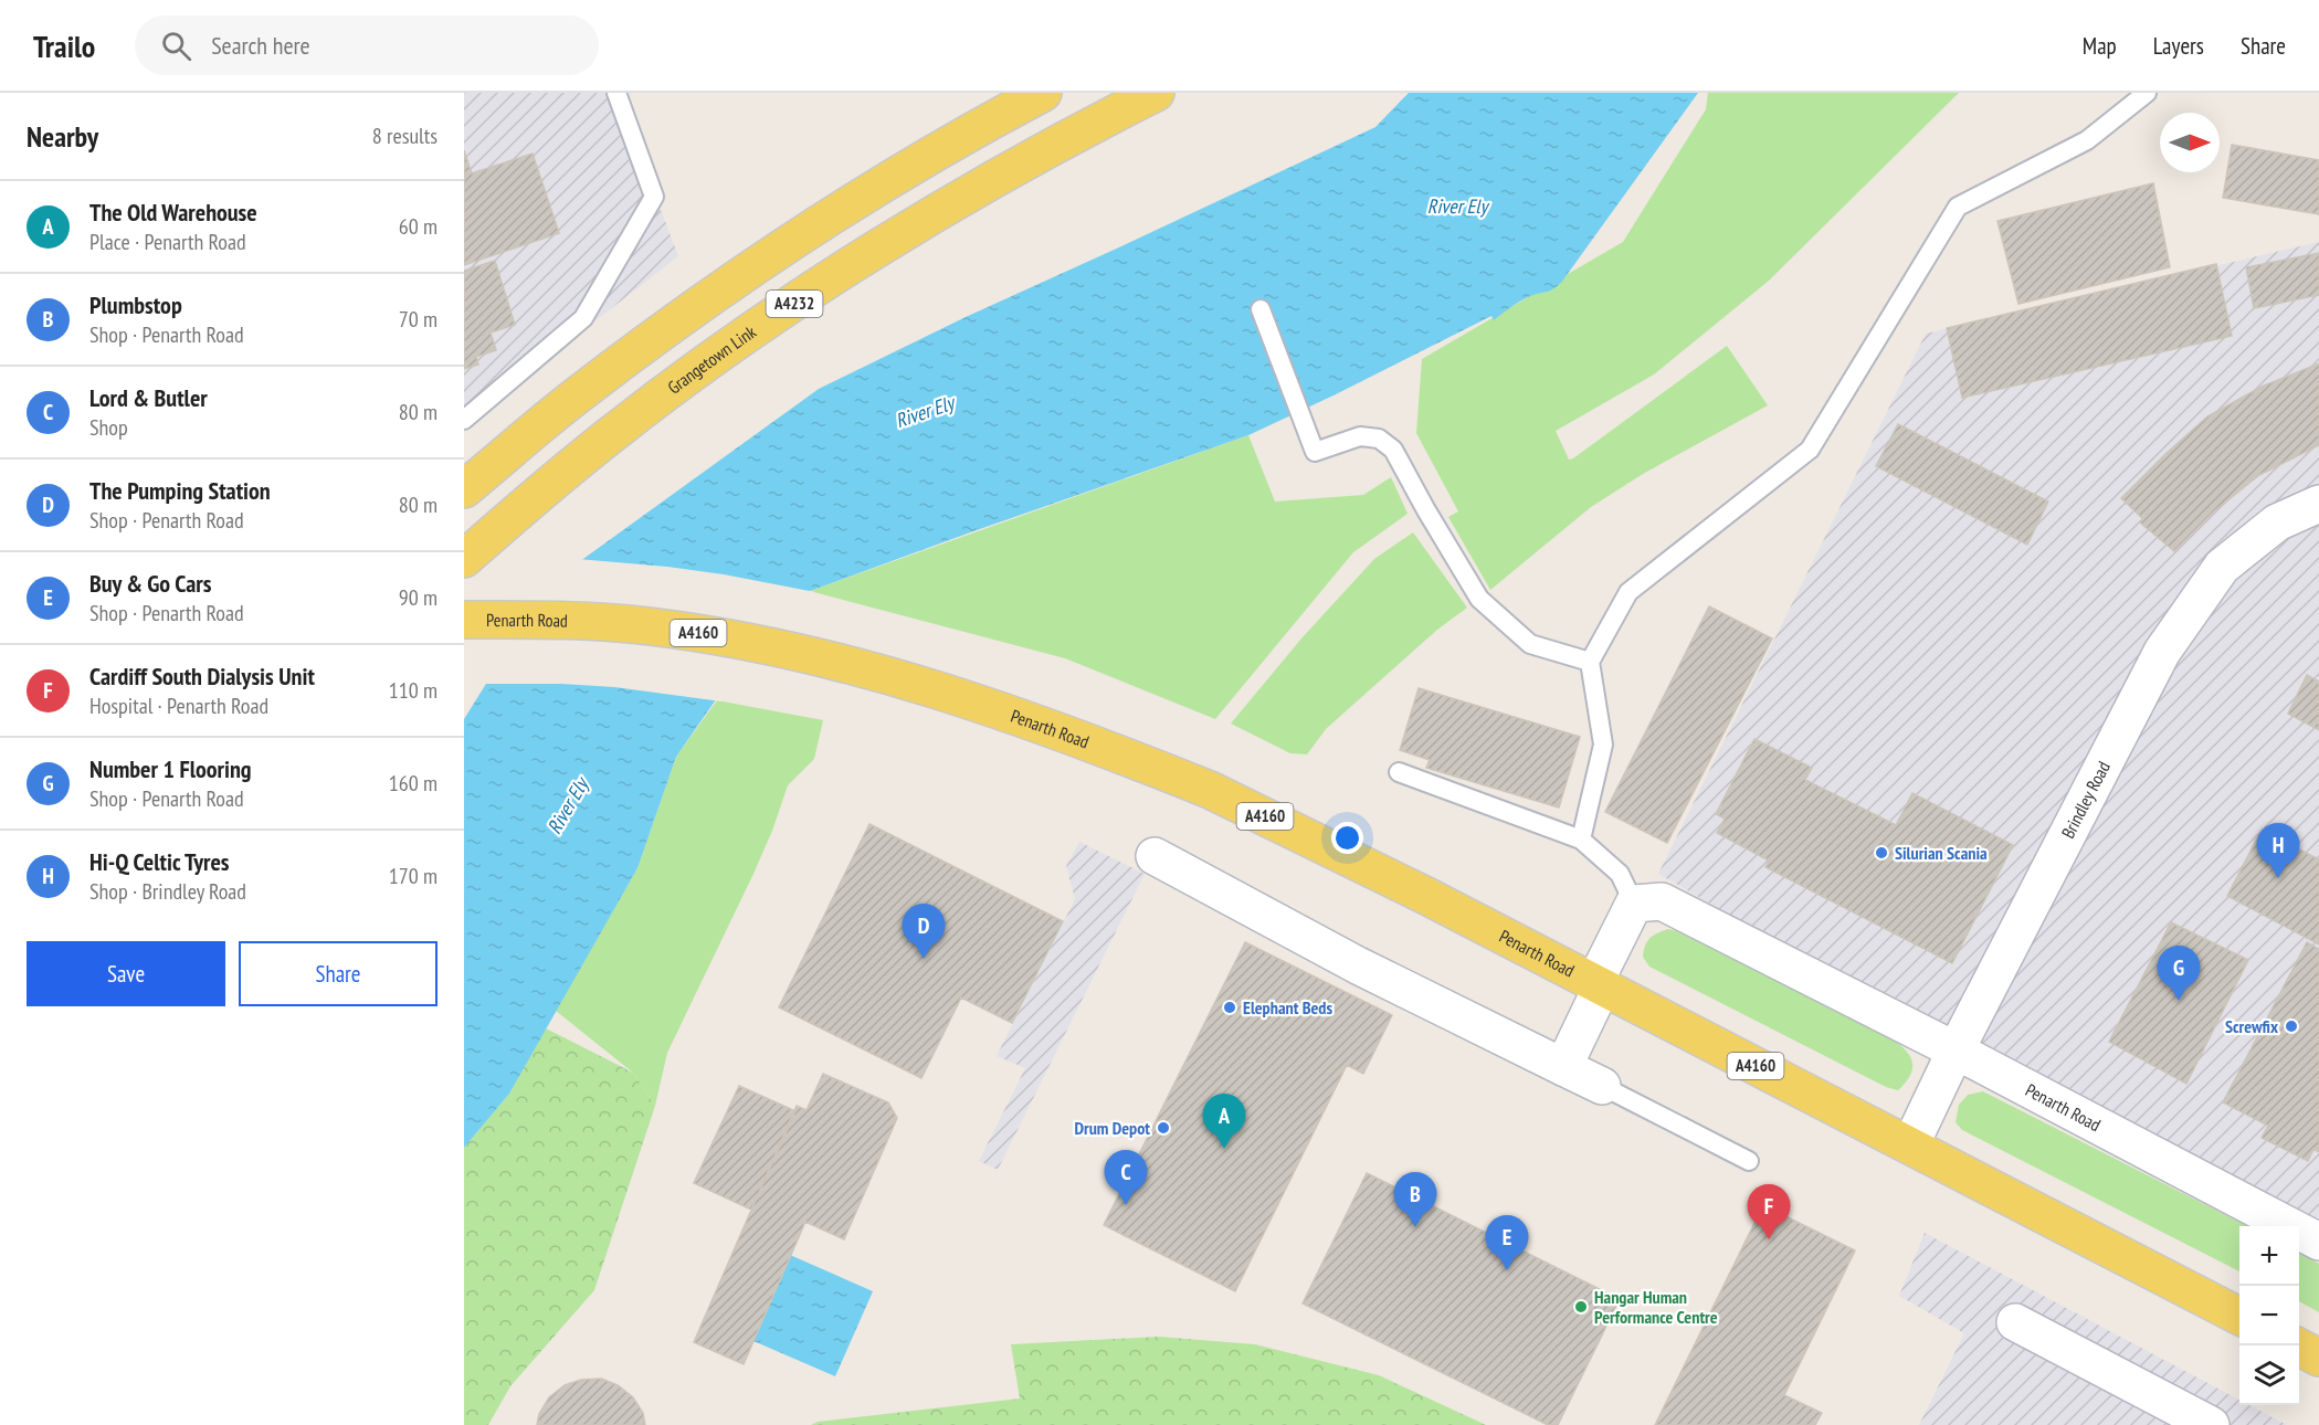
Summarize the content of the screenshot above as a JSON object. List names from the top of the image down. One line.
{"streets":{"main road":["A4232","Grangetown Link","Penarth Road","A4160"],"street":["Brindley Road"]},"crossings":[["Penarth Road","Brindley Road"]],"water":["River Ely"],"places":["Silurian Scania","Elephant Beds","Screwfix","Drum Depot","Hangar Human Performance Centre"],"north":"right","page":{"header":"Trailo","search":"Search here","nav":["Map","Layers","Share"],"heading":["Nearby","8 results"],"list":[{"mark":"A","name":"The Old Warehouse","note":"Place · Penarth Road","value":"60 m"},{"mark":"B","name":"Plumbstop","note":"Shop · Penarth Road","value":"70 m"},{"mark":"C","name":"Lord & Butler","note":"Shop","value":"80 m"},{"mark":"D","name":"The Pumping Station","note":"Shop · Penarth Road","value":"80 m"},{"mark":"E","name":"Buy & Go Cars","note":"Shop · Penarth Road","value":"90 m"},{"mark":"F","name":"Cardiff South Dialysis Unit","note":"Hospital · Penarth Road","value":"110 m"},{"mark":"G","name":"Number 1 Flooring","note":"Shop · Penarth Road","value":"160 m"},{"mark":"H","name":"Hi-Q Celtic Tyres","note":"Shop · Brindley Road","value":"170 m"}],"pins":["H","D","G","A","C","B","F","E"],"buttons":["Save","Share"],"map_buttons":["+","−"]}}
